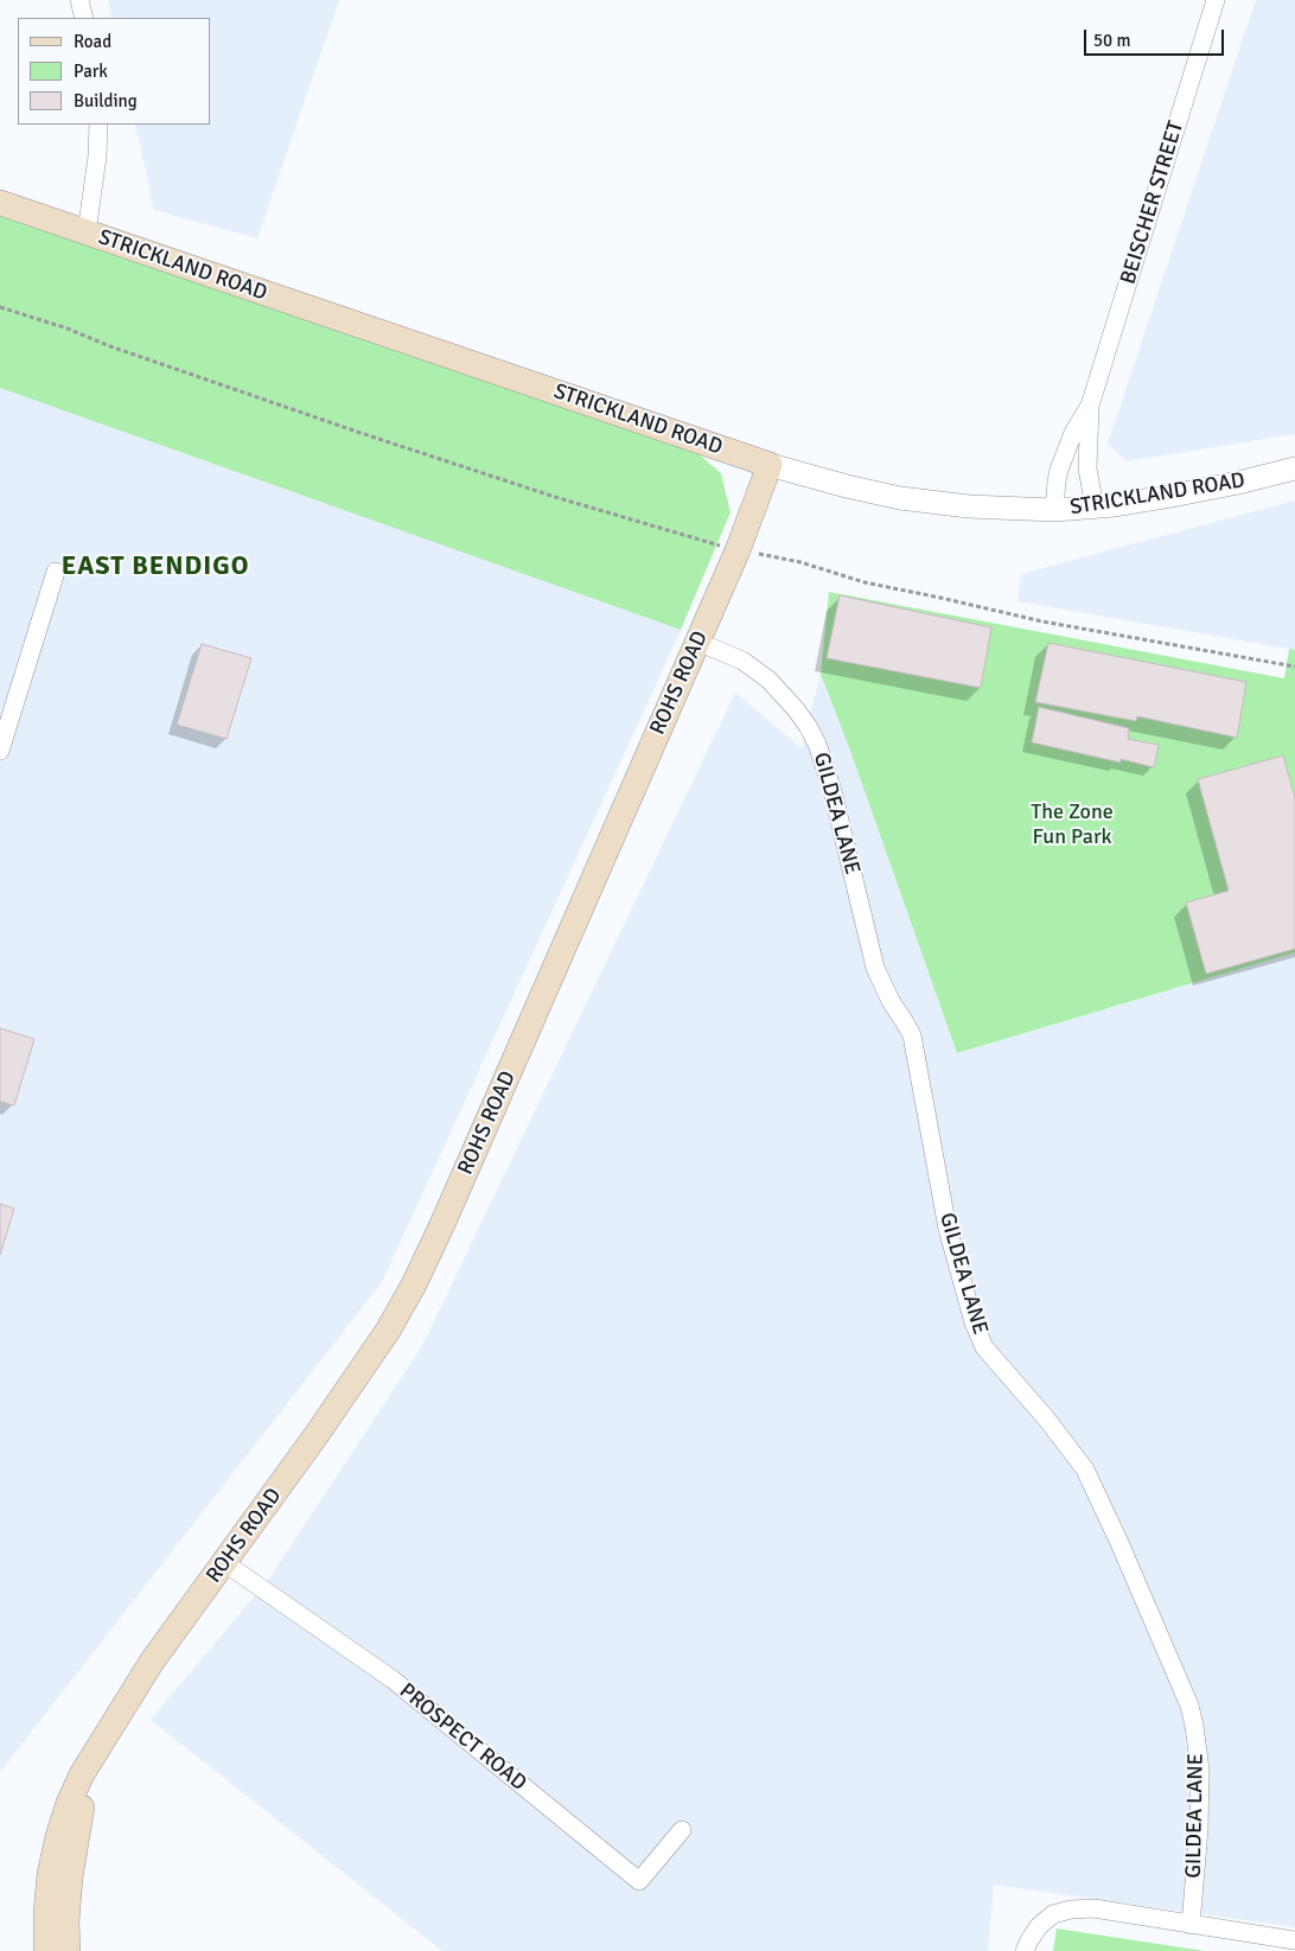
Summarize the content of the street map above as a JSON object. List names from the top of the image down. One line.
{"streets":{"main road":["STRICKLAND ROAD","ROHS ROAD"],"street":["BEISCHER STREET","GILDEA LANE","PROSPECT ROAD"]},"crossings":[["BEISCHER STREET","STRICKLAND ROAD"],["STRICKLAND ROAD","ROHS ROAD"],["ROHS ROAD","GILDEA LANE"],["ROHS ROAD","PROSPECT ROAD"]],"districts":["EAST BENDIGO"],"parks":["The Zone Fun Park"],"legend":["Road","Park","Building"],"scale_bar":"50 m"}
